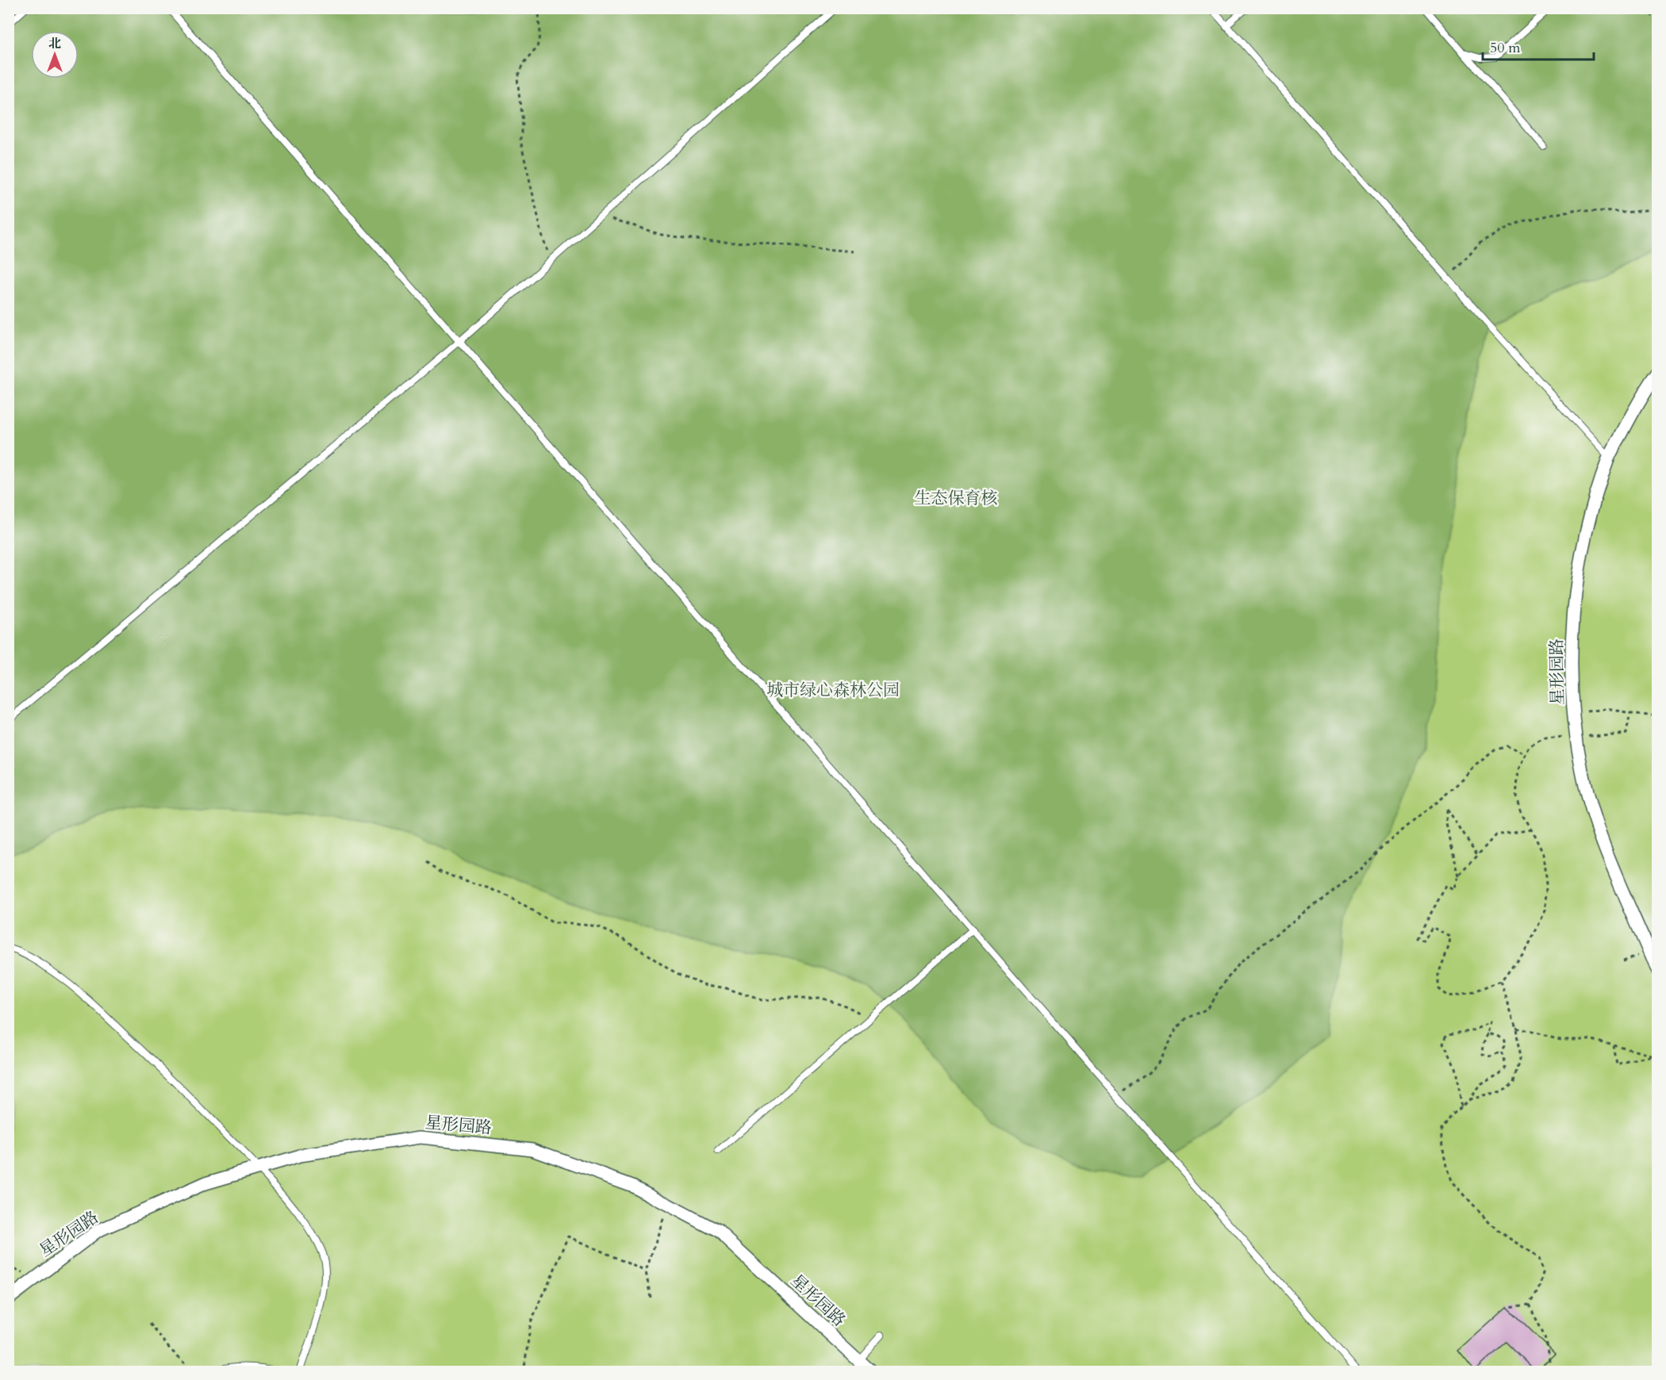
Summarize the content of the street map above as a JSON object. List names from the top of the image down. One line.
{"streets":{"street":["星形园路"]},"parks":["生态保育核","城市绿心森林公园"],"scale_bar":"50 m","north":"top"}
